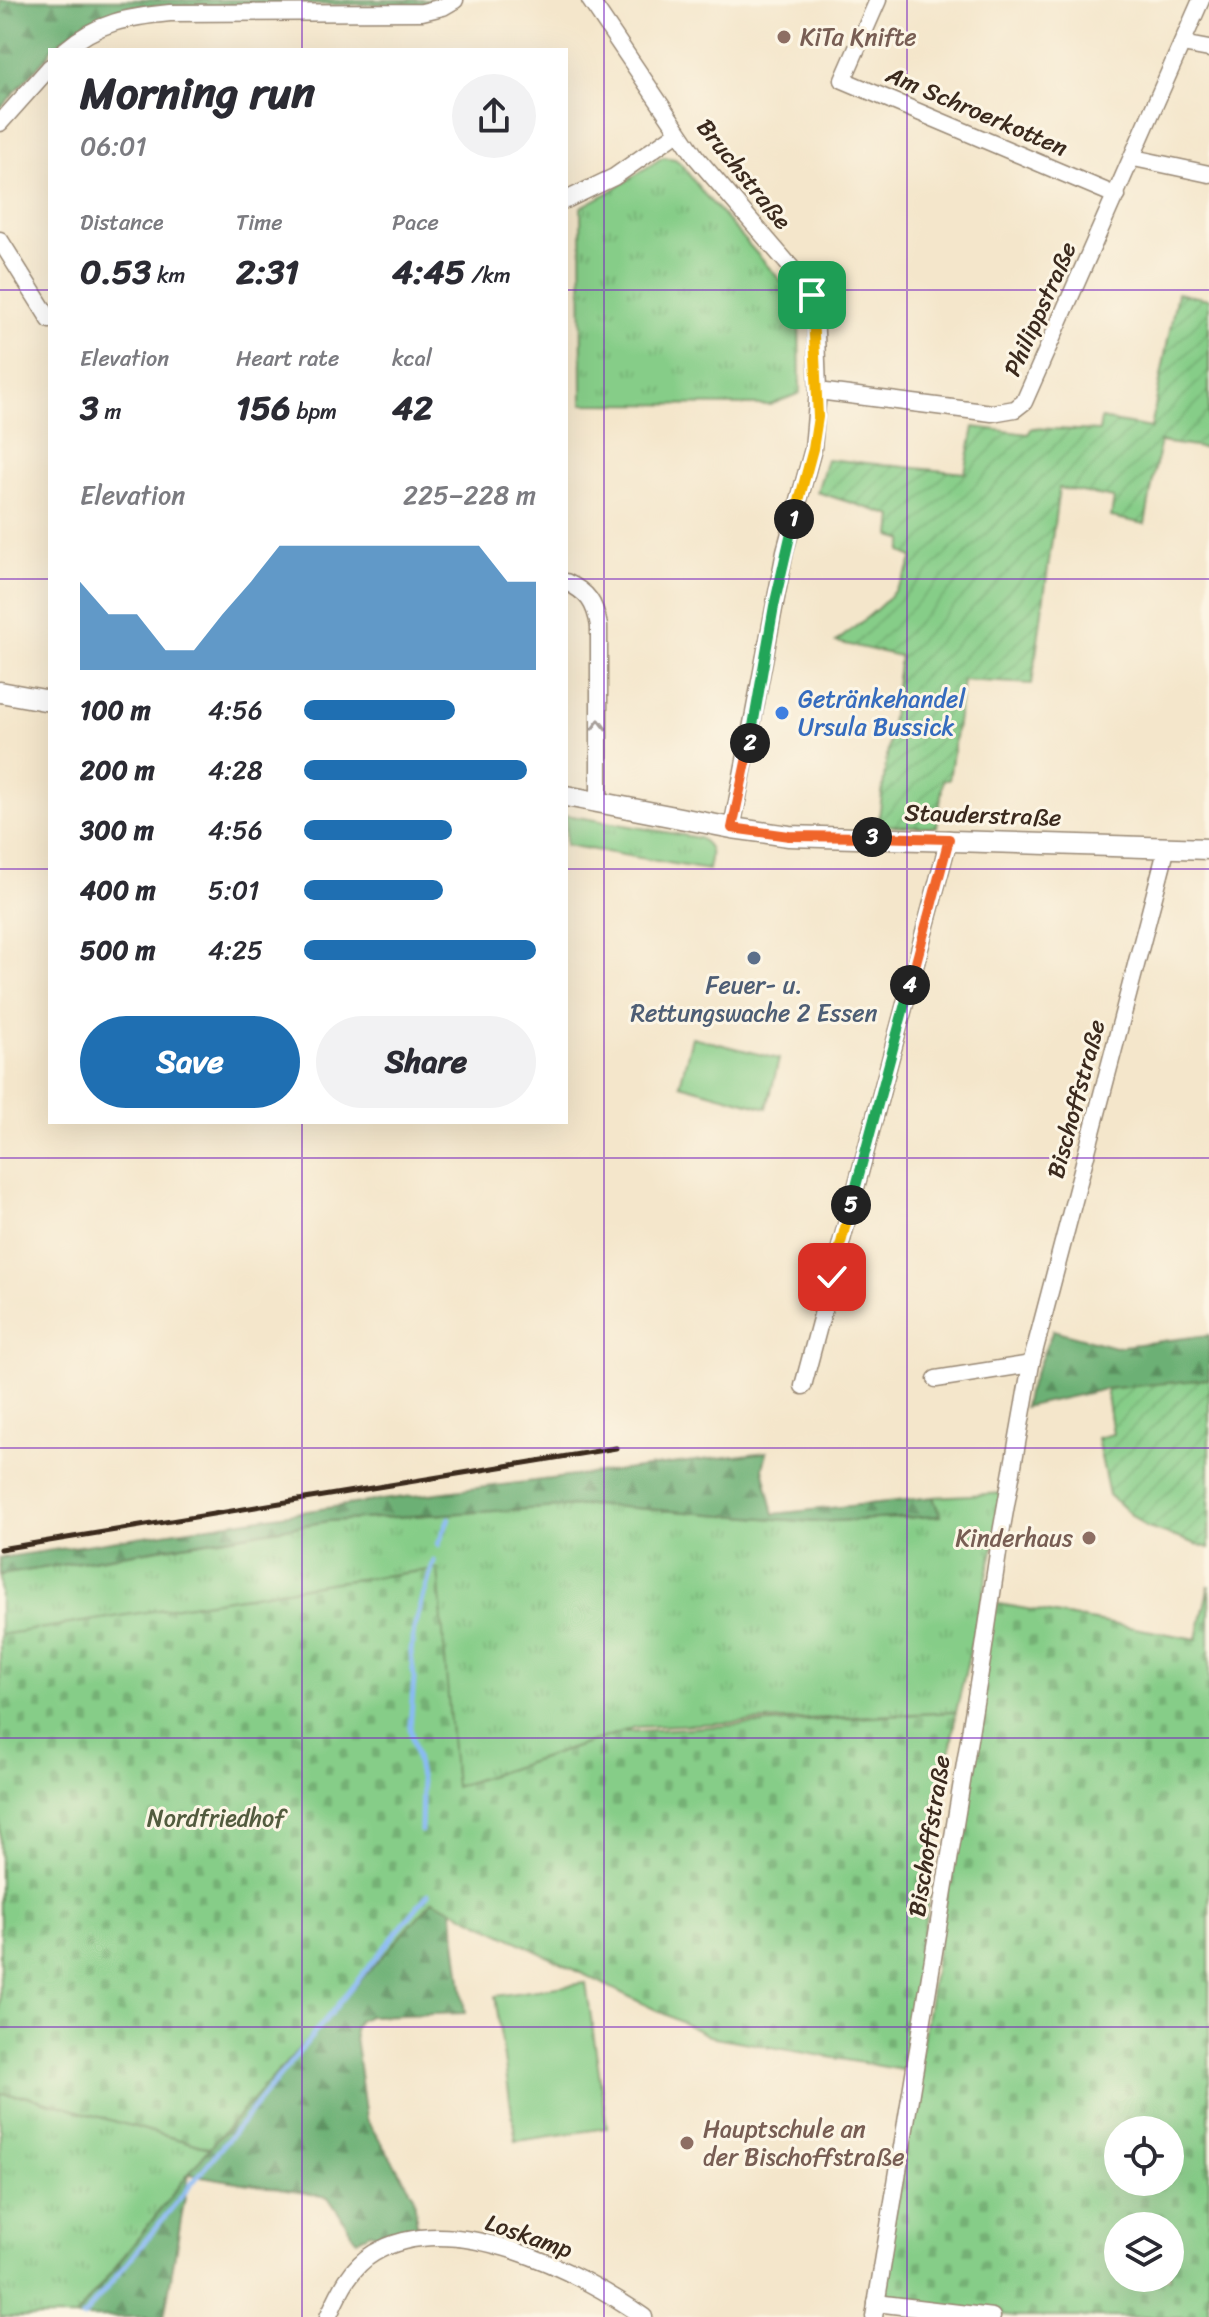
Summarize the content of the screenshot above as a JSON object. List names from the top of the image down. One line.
{"streets":{"main road":["Stauderstraße"],"street":["Am Schroerkotten","Bruchstraße","Philippstraße","Bischoffstraße","Loskamp"]},"crossings":[["Am Schroerkotten","Philippstraße"],["Bruchstraße","Philippstraße"],["Bruchstraße","Stauderstraße"],["Stauderstraße","Bischoffstraße"]],"parks":["Nordfriedhof"],"places":["KiTa Knifte","Getränkehandel Ursula Bussick","Feuer- u. Rettungswache 2 Essen","Kinderhaus","Hauptschule an der Bischoffstraße"],"page":{"heading":["Morning run","06:01"],"stats":[["Distance","0.53 km"],["Time","2:31"],["Pace","4:45 /km"],["Elevation","3 m"],["Heart rate","156 bpm"],["kcal","42"]],"chart":["Elevation","225–228 m"],"pins":["1","2","3","4","5"],"list":[{"name":"100 m","note":"4:56"},{"name":"200 m","note":"4:28"},{"name":"300 m","note":"4:56"},{"name":"400 m","note":"5:01"},{"name":"500 m","note":"4:25"}],"buttons":["Save","Share"]}}
